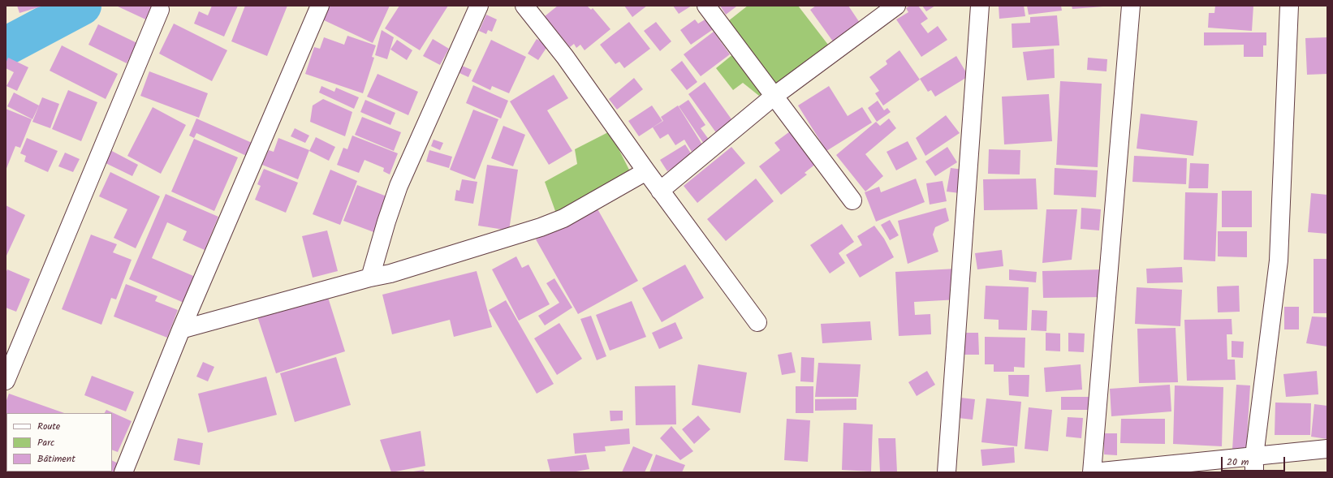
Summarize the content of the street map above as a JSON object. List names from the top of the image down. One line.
{"legend":["Route","Parc","Bâtiment"],"scale_bar":"20 m"}
